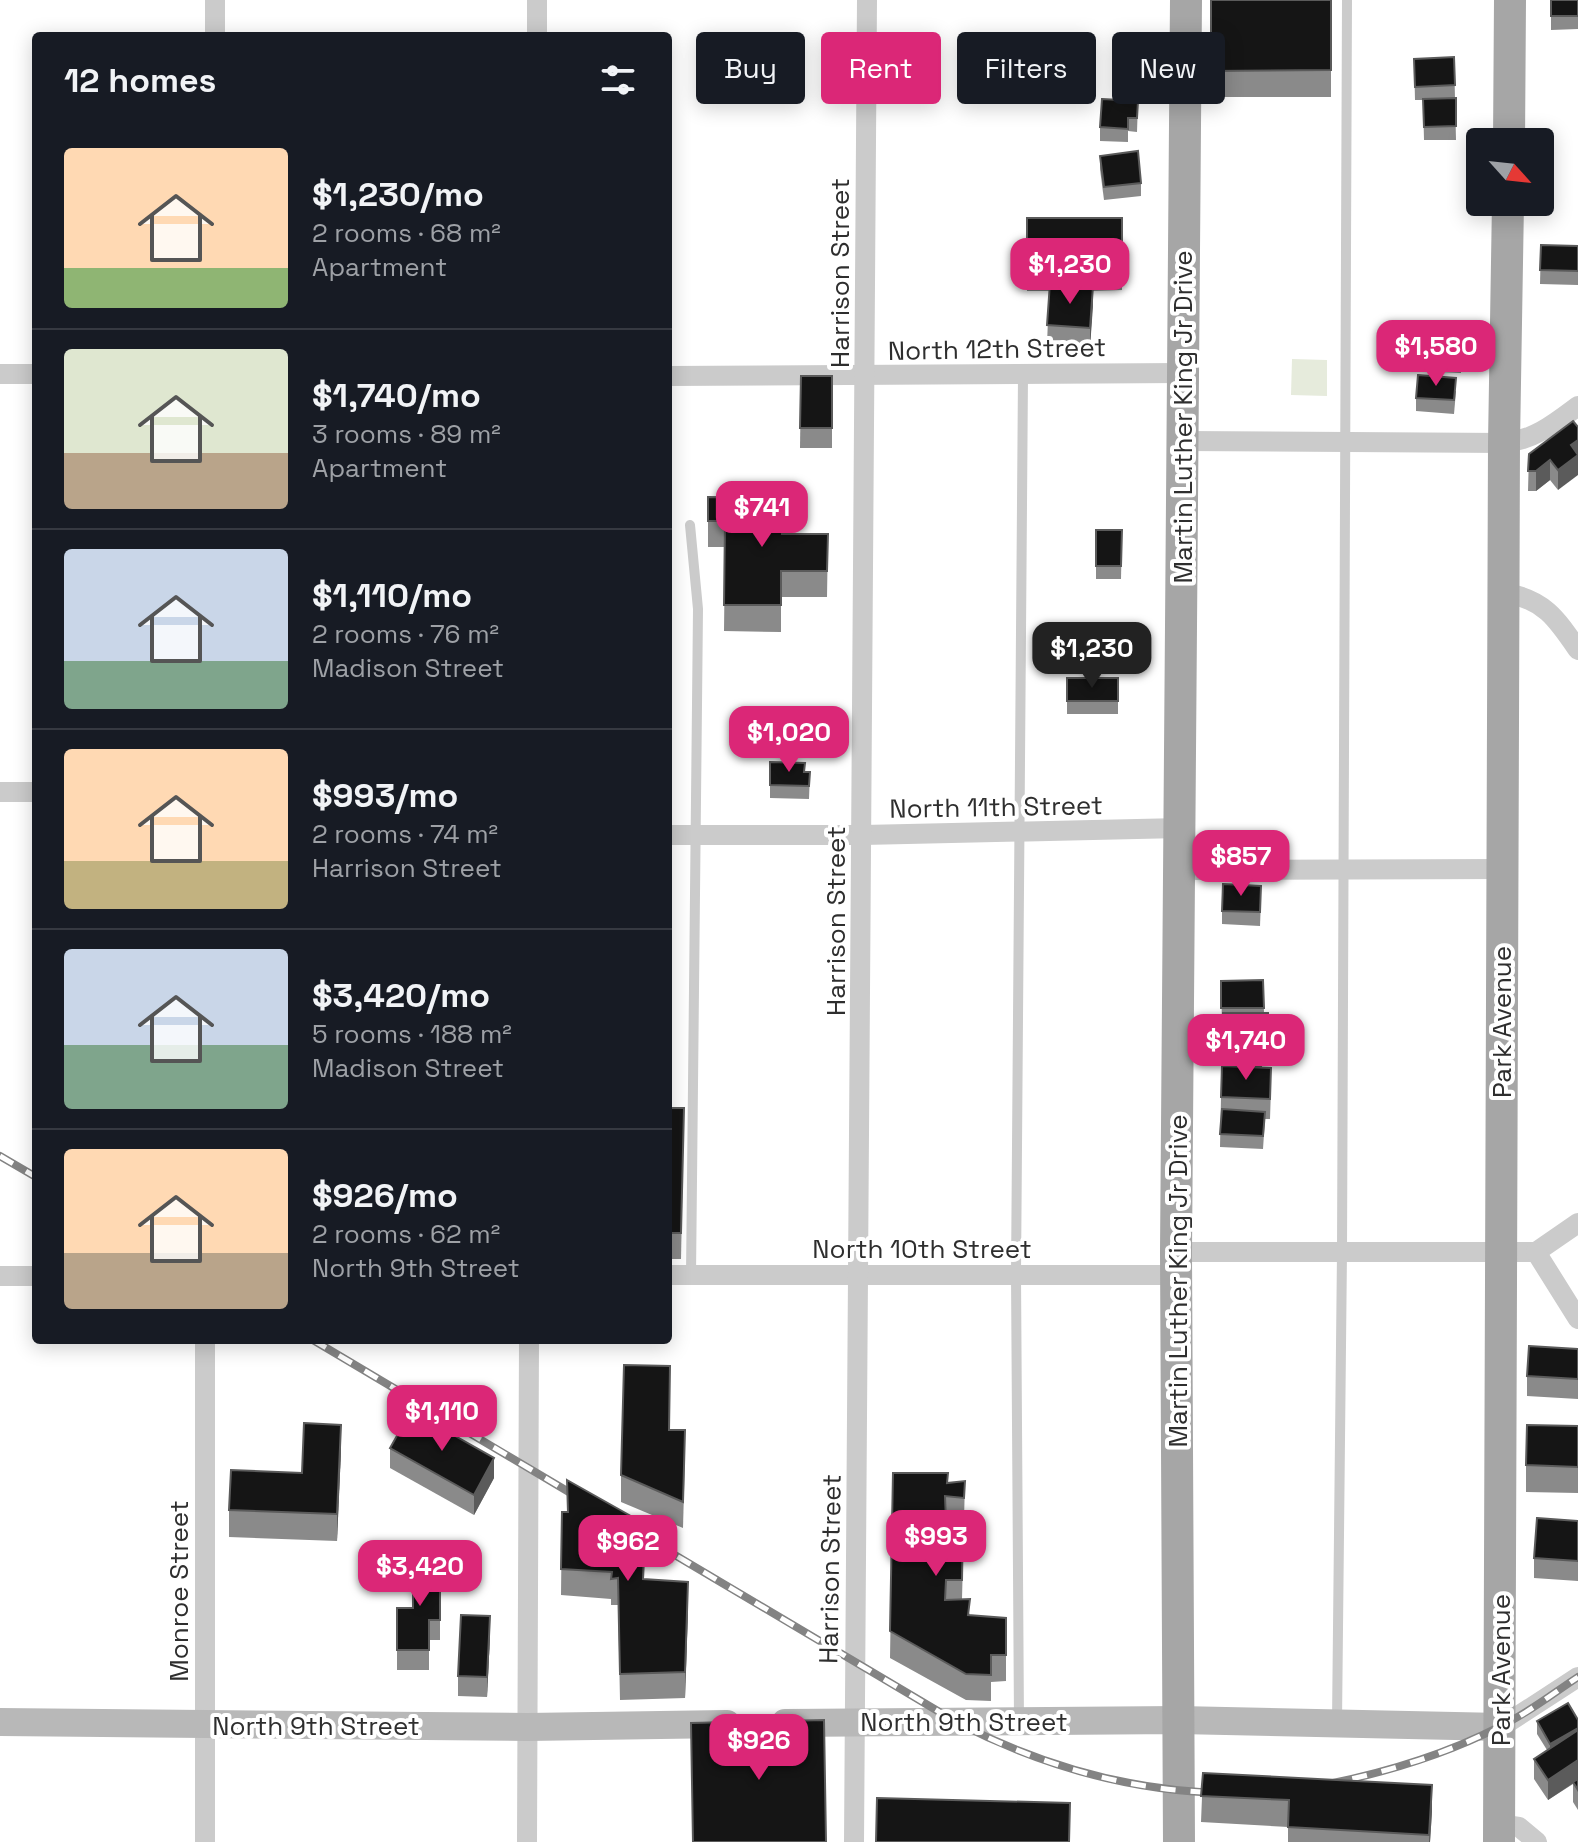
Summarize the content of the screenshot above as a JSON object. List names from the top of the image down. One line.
{"streets":{"main road":["Martin Luther King Jr Drive","Park Avenue"],"street":["Harrison Street","North 12th Street","North 11th Street","North 10th Street","Monroe Street","North 9th Street"]},"crossings":[["Harrison Street","North 12th Street"],["Harrison Street","North 11th Street"],["Harrison Street","North 10th Street"],["Harrison Street","North 9th Street"],["North 12th Street","Martin Luther King Jr Drive"],["Martin Luther King Jr Drive","North 11th Street"],["Martin Luther King Jr Drive","North 10th Street"],["Martin Luther King Jr Drive","North 9th Street"],["Park Avenue","North 10th Street"],["Park Avenue","North 9th Street"],["Monroe Street","North 9th Street"]],"north":"bottom right","page":{"chip":["Buy","Rent","Filters","New"],"heading":"12 homes","list":[{"name":"$1,230/mo","note":"2 rooms · 68 m² · Apartment"},{"name":"$1,740/mo","note":"3 rooms · 89 m² · Apartment"},{"name":"$1,110/mo","note":"2 rooms · 76 m² · Madison Street"},{"name":"$993/mo","note":"2 rooms · 74 m² · Harrison Street"},{"name":"$3,420/mo","note":"5 rooms · 188 m² · Madison Street"},{"name":"$926/mo","note":"2 rooms · 62 m² · North 9th Street"}],"price":["$1,230","$1,580","$741","$1,230","$1,020","$857","$1,740","$1,110","$993","$962","$3,420","$926"]}}
